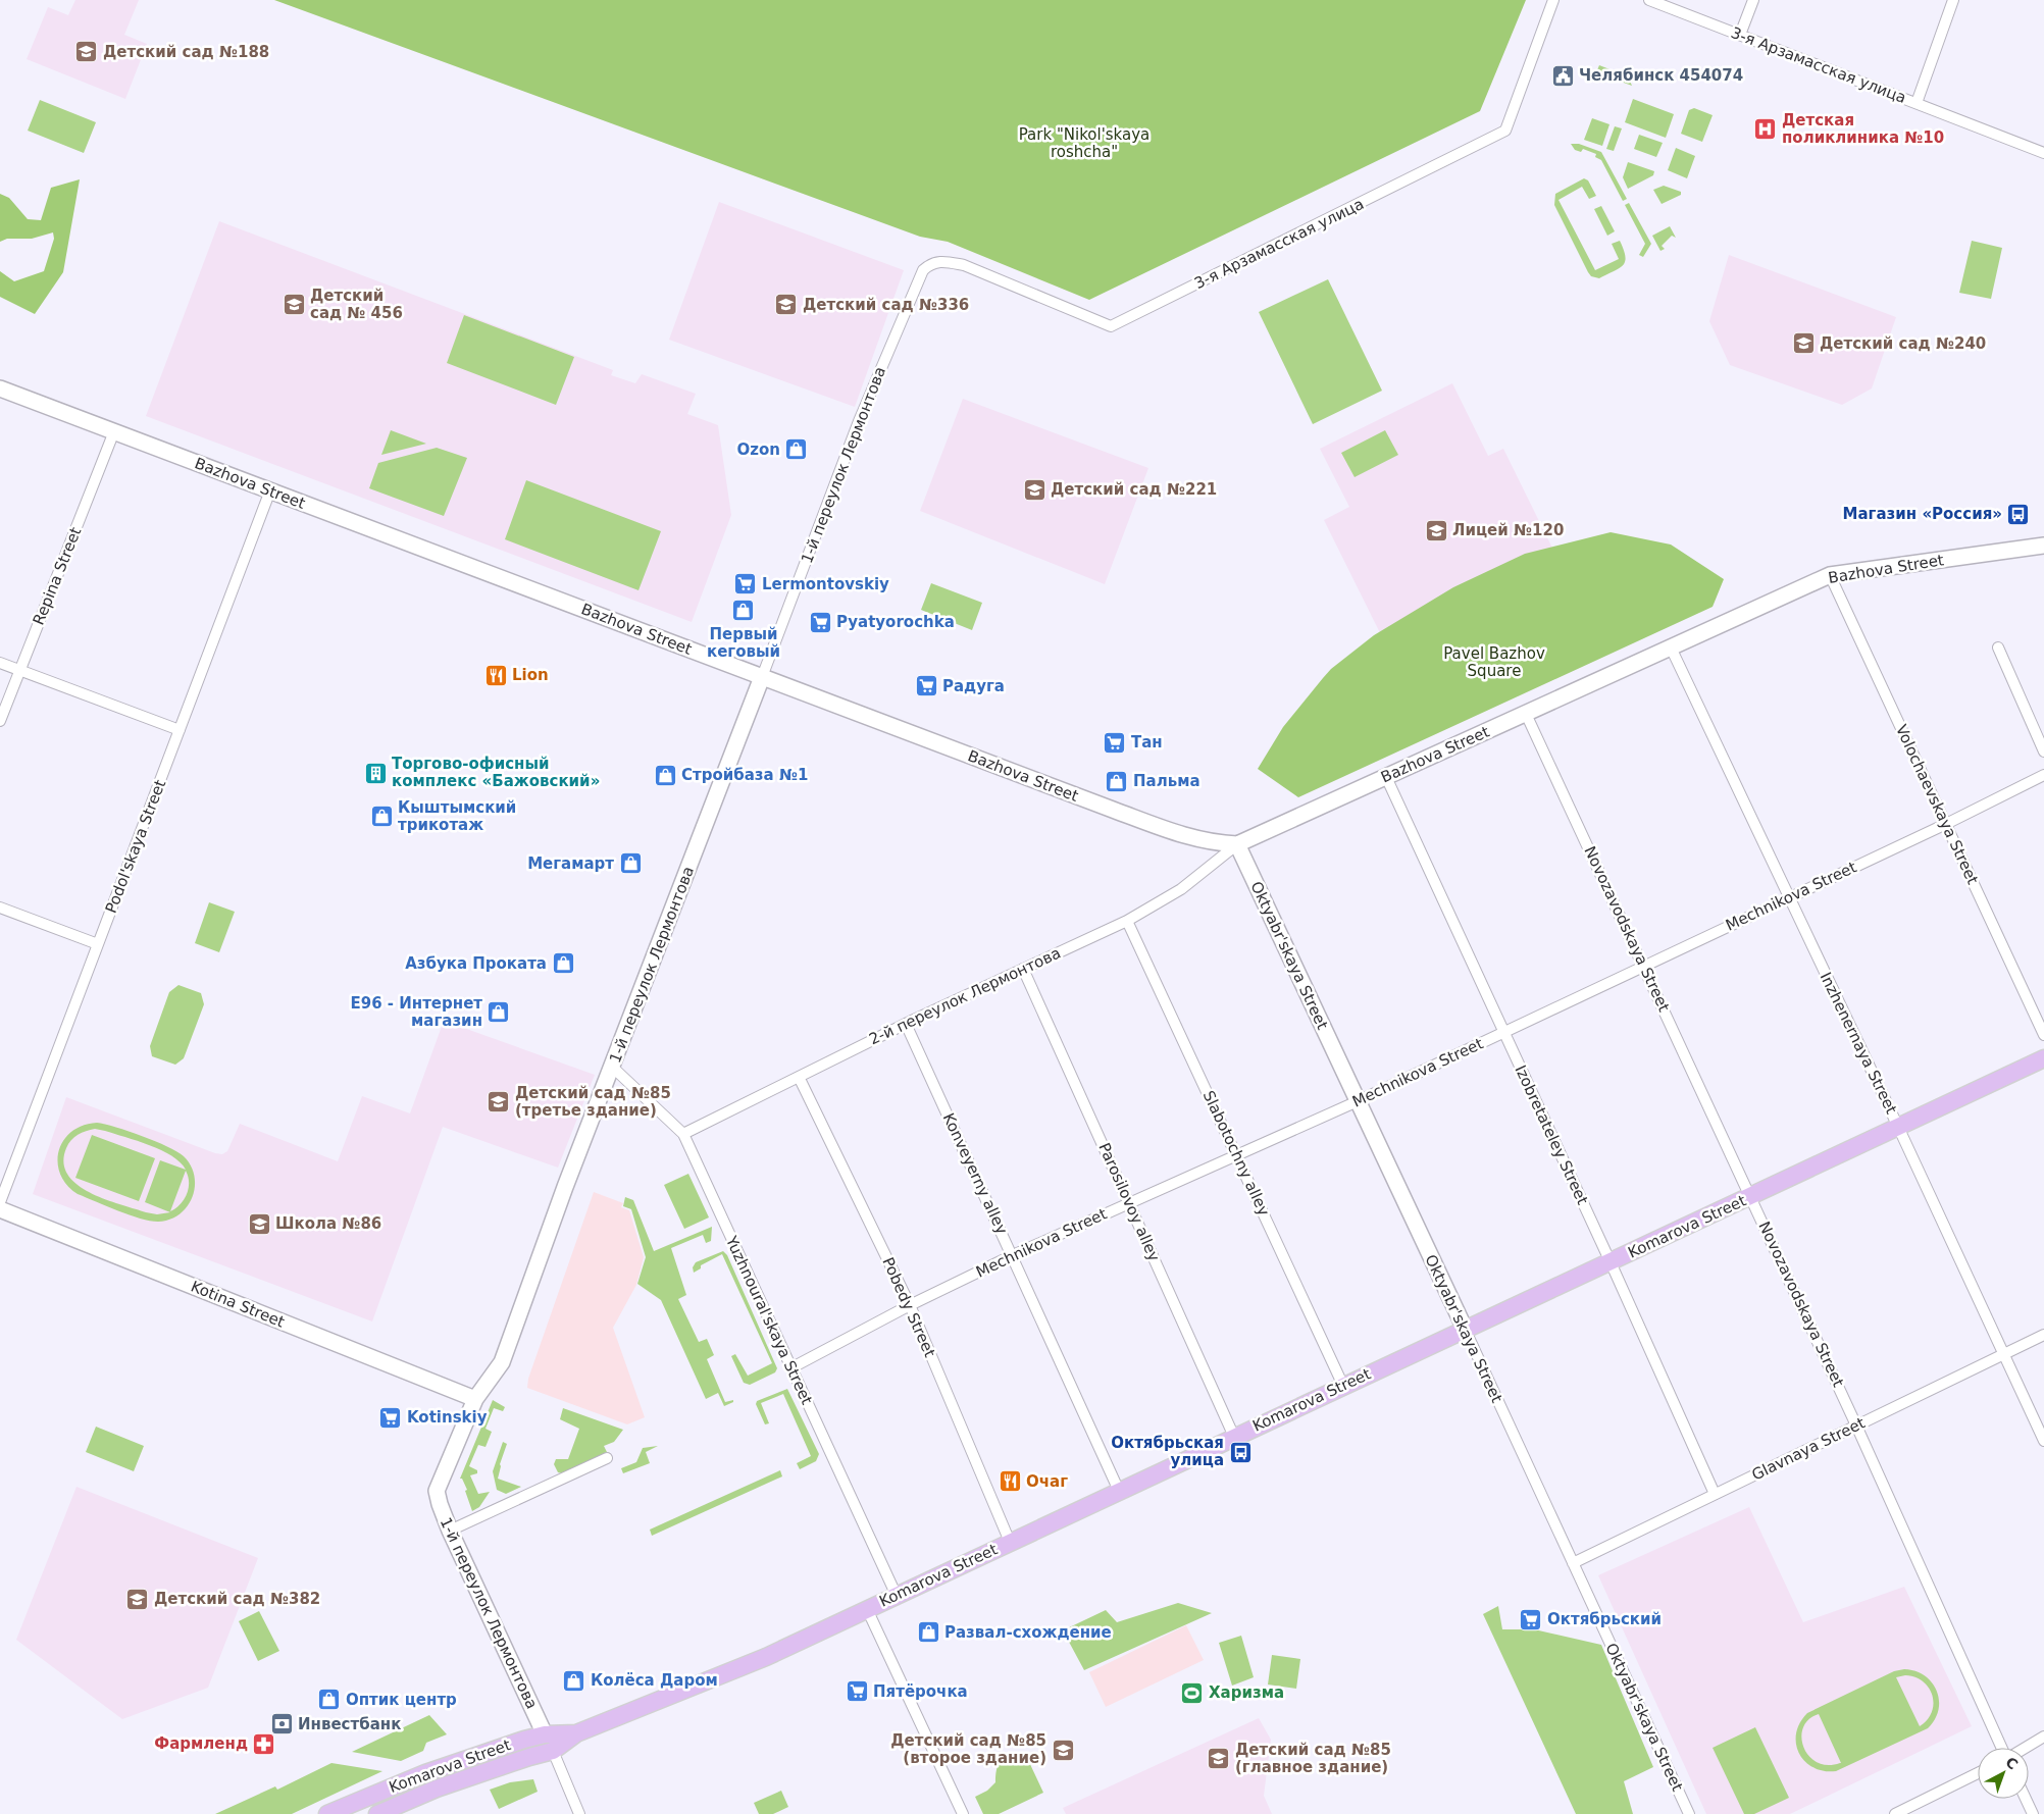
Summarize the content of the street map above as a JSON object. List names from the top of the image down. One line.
{"streets":{"main road":["1-й переулок Лермонтова","Bazhova Street","Oktyabr'skaya Street","Komarova Street","Kotina Street"],"street":["3-я Арзамасская улица","Repina Street","Volochaevskaya Street","Podol'skaya Street","Mechnikova Street","Novozavodskaya Street","2-й переулок Лермонтова","Inzhenernaya Street","Izobretateley Street","Slabotochny alley","Konveyerny alley","Parosilovoy alley","Pobedy Street","Yuzhnoural'skaya Street","Glavnaya Street"]},"crossings":[["3-я Арзамасская улица","1-й переулок Лермонтова"],["1-й переулок Лермонтова","Bazhova Street"],["1-й переулок Лермонтова","Komarova Street"],["1-й переулок Лермонтова","Kotina Street"],["1-й переулок Лермонтова","Yuzhnoural'skaya Street"],["Bazhova Street","Repina Street"],["Bazhova Street","Volochaevskaya Street"],["Bazhova Street","Podol'skaya Street"],["Bazhova Street","Novozavodskaya Street"],["Bazhova Street","Oktyabr'skaya Street"],["Bazhova Street","2-й переулок Лермонтова"],["Bazhova Street","Inzhenernaya Street"],["Bazhova Street","Izobretateley Street"],["Volochaevskaya Street","Mechnikova Street"],["Mechnikova Street","Novozavodskaya Street"],["Mechnikova Street","Oktyabr'skaya Street"],["Mechnikova Street","Inzhenernaya Street"],["Mechnikova Street","Izobretateley Street"],["Mechnikova Street","Slabotochny alley"],["Mechnikova Street","Konveyerny alley"],["Mechnikova Street","Parosilovoy alley"],["Mechnikova Street","Pobedy Street"],["Mechnikova Street","Yuzhnoural'skaya Street"],["Novozavodskaya Street","Komarova Street"],["Novozavodskaya Street","Glavnaya Street"],["Oktyabr'skaya Street","2-й переулок Лермонтова"],["Oktyabr'skaya Street","Komarova Street"],["Oktyabr'skaya Street","Glavnaya Street"],["2-й переулок Лермонтова","Slabotochny alley"],["2-й переулок Лермонтова","Konveyerny alley"],["2-й переулок Лермонтова","Parosilovoy alley"],["2-й переулок Лермонтова","Pobedy Street"],["2-й переулок Лермонтова","Yuzhnoural'skaya Street"],["Inzhenernaya Street","Komarova Street"],["Inzhenernaya Street","Glavnaya Street"],["Izobretateley Street","Komarova Street"],["Izobretateley Street","Glavnaya Street"],["Slabotochny alley","Komarova Street"],["Konveyerny alley","Komarova Street"],["Parosilovoy alley","Komarova Street"],["Komarova Street","Pobedy Street"],["Komarova Street","Yuzhnoural'skaya Street"]],"parks":["Park \"Nikol'skaya roshcha\"","Pavel Bazhov Square"],"places":{"school or university":["Детский сад №188","Детский сад № 456","Детский сад №336","Детский сад №240","Детский сад №221","Лицей №120","Детский сад №85 (третье здание)","Школа №86","Детский сад №382","Детский сад №85 (второе здание)","Детский сад №85 (главное здание)"],"public building":["Челябинск 454074"],"hospital":["Детская поликлиника №10"],"shop":["Ozon","Первый кеговый","Стройбаза №1","Пальма","Кыштымский трикотаж","Мегамарт","Азбука Проката","Е96 - Интернет магазин","Развал-схождение","Колёса Даром","Оптик центр"],"bus stop":["Магазин «Россия»","Октябрьская улица"],"supermarket":["Lermontovskiy","Pyatyorochka","Радуга","Тан","Kotinskiy","Октябрьский","Пятёрочка"],"restaurant":["Lion","Очаг"],"building":["Торгово-офисный комплекс «Бажовский»"],"sports":["Харизма"],"bank":["Инвестбанк"],"pharmacy":["Фармленд"]},"north":"top right"}
